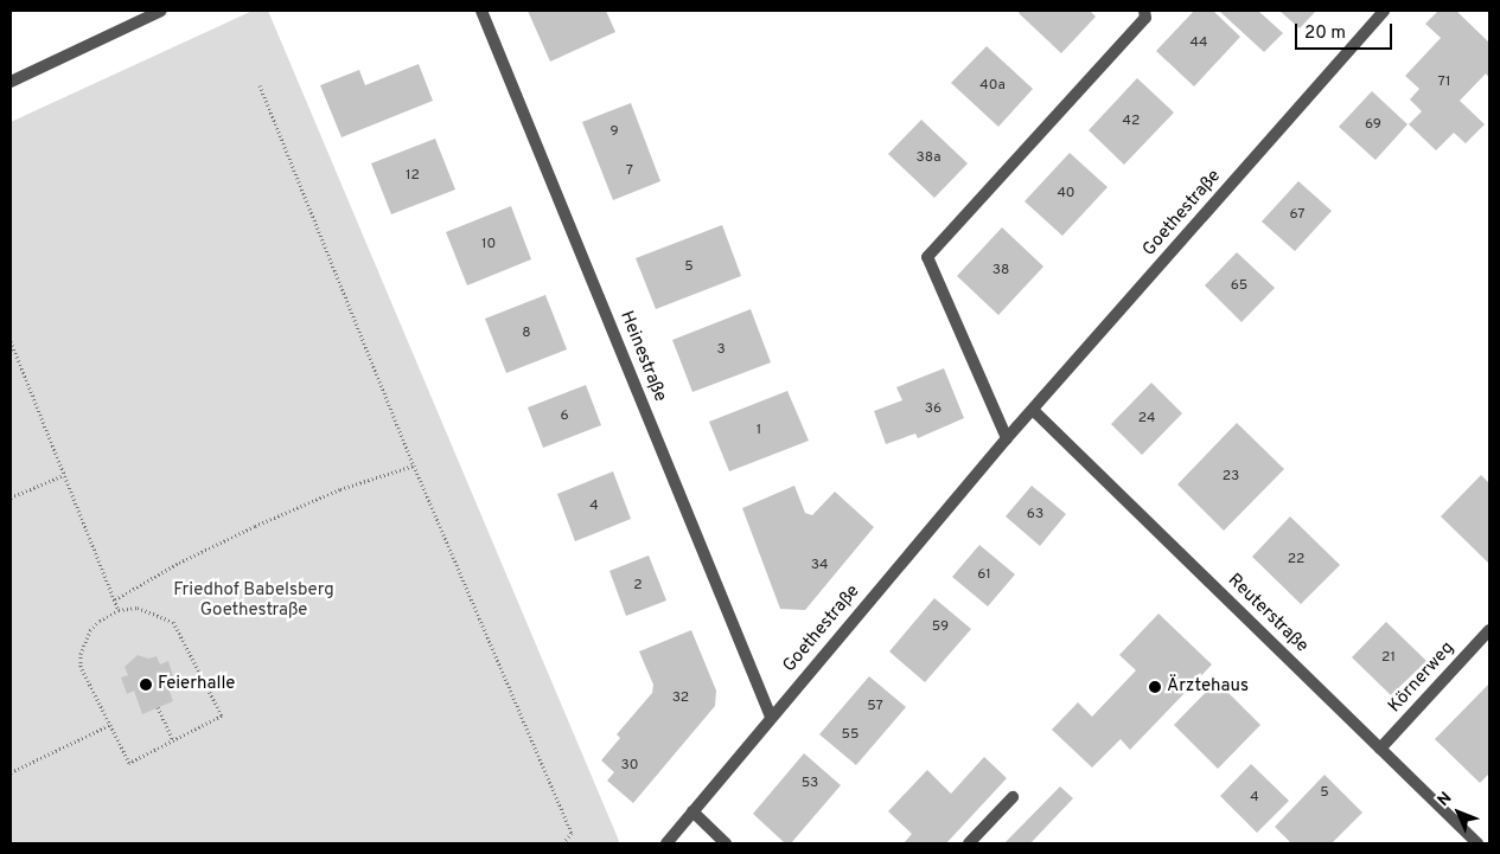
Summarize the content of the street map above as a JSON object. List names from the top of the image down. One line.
{"streets":{"street":["Goethestraße","Heinestraße","Reuterstraße","Körnerweg"]},"crossings":[["Goethestraße","Heinestraße"],["Goethestraße","Reuterstraße"],["Reuterstraße","Körnerweg"]],"parks":["Friedhof Babelsberg Goethestraße"],"places":["Feierhalle","Ärztehaus"],"house_numbers":["44","71","40a","42","69","9","38a","7","12","40","67","10","5","38","65","8","3","36","6","24","1","23","4","63","22","34","61","2","59","21","32","57","55","30","53","5","4"],"scale_bar":"20 m","north":"top left"}
